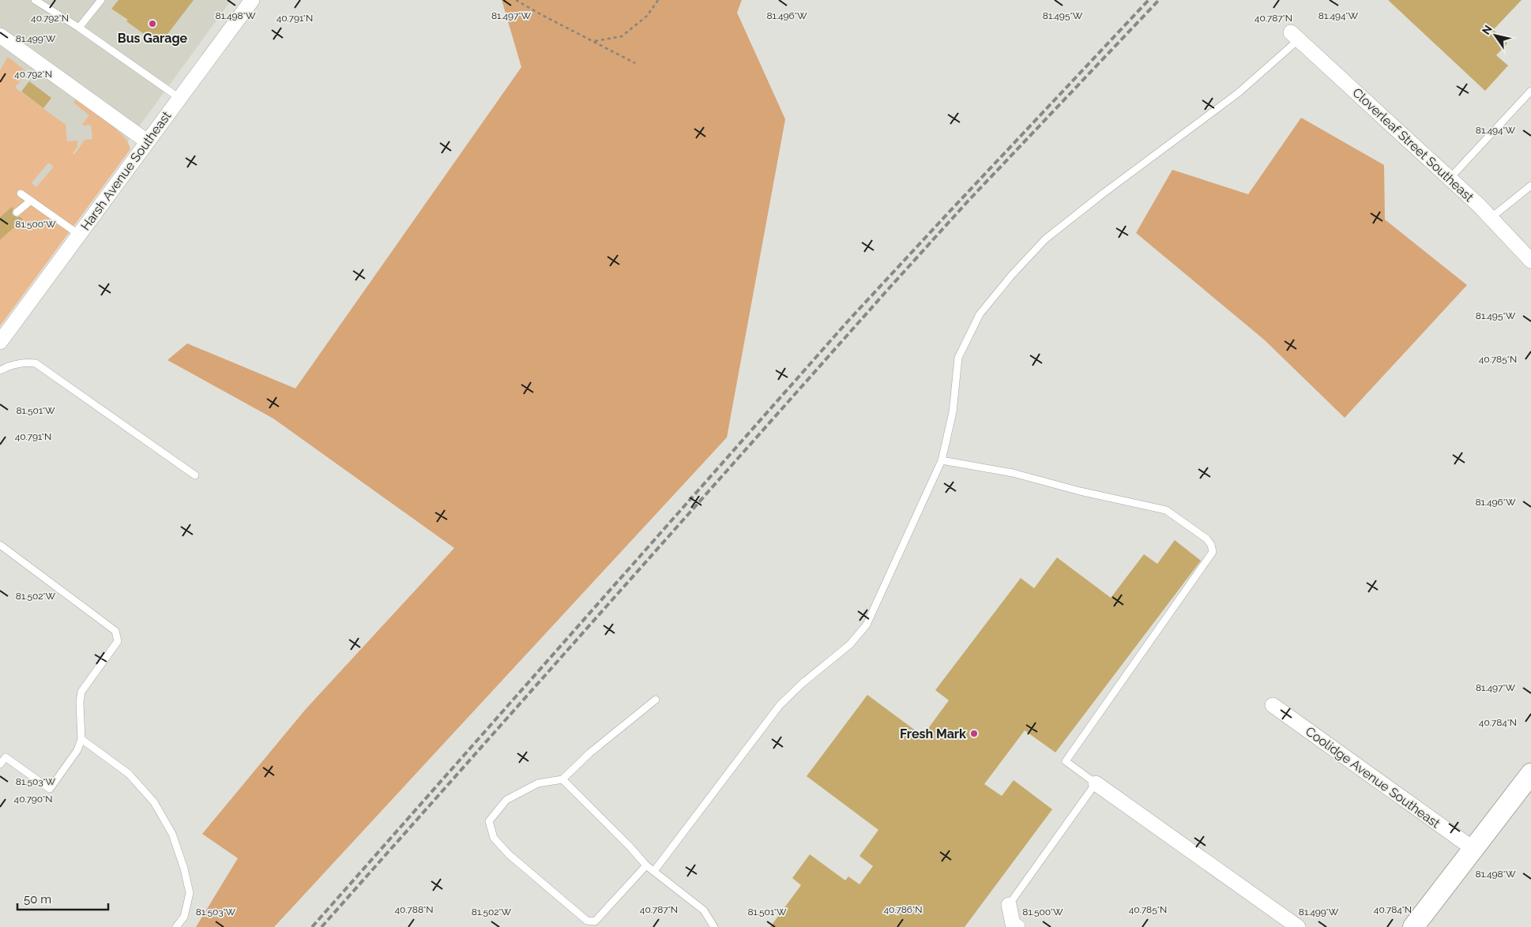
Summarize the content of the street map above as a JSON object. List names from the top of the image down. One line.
{"streets":{"street":["Cloverleaf Street Southeast","Harsh Avenue Southeast","Coolidge Avenue Southeast"]},"places":["Bus Garage","Fresh Mark"],"scale_bar":"50 m","north":"top left","coordinates":["81.495°W","81.497°W","81.496°W","81.494°W","81.498°W","40.792°N","40.787°N","40.791°N","81.499°W","81.500°W","40.785°N","81.501°W","81.502°W","40.784°N","81.503°W","40.790°N","40.788°N","40.786°N"]}
